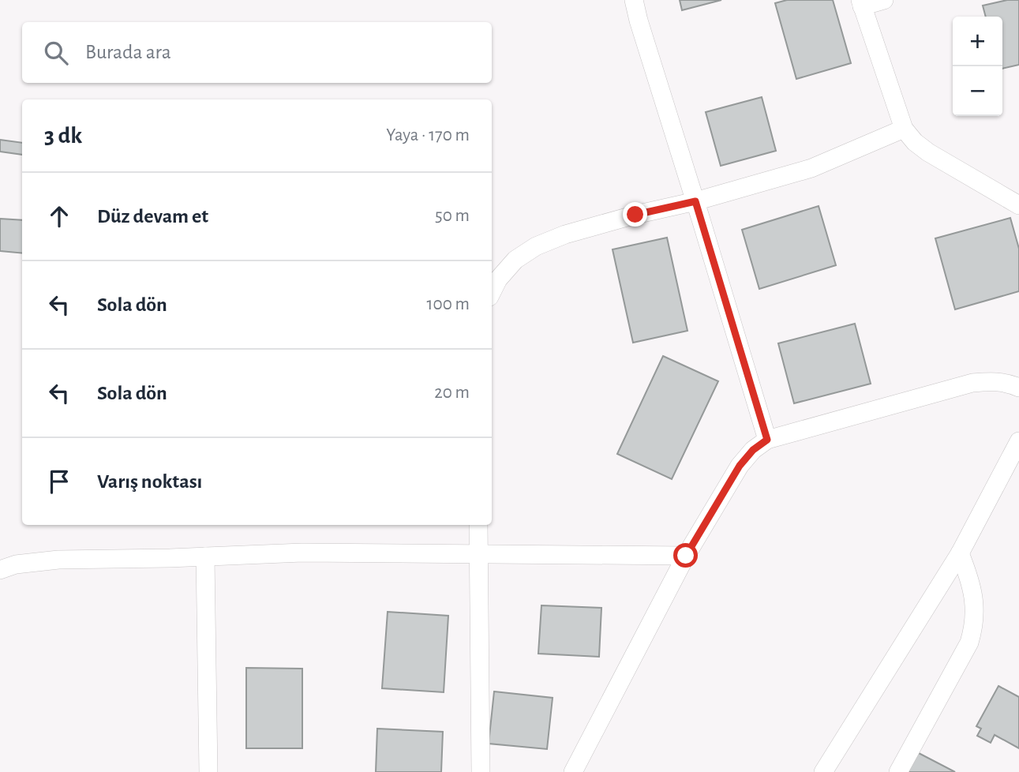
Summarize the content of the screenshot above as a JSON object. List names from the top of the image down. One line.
{"page":{"map_buttons":["+","−"],"search":"Burada ara","heading":["3 dk","Yaya · 170 m"],"list":[["Düz devam et","50 m"],["Sola dön","100 m"],["Sola dön","20 m"],"Varış noktası"]}}
